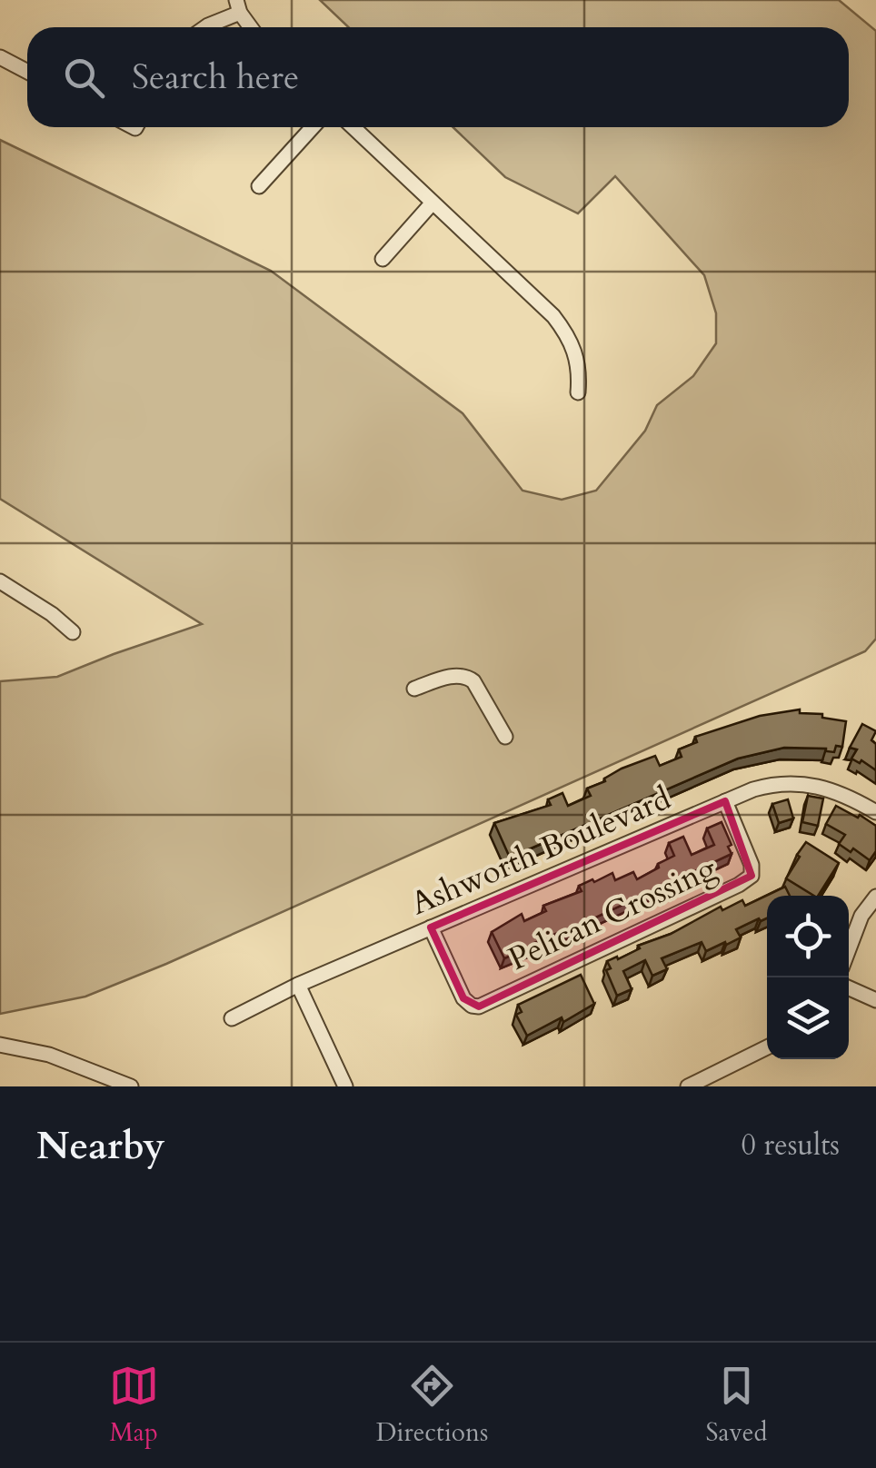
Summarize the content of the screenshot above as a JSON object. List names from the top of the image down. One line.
{"streets":{"street":["Ashworth Boulevard","Pelican Crossing"]},"crossings":[["Ashworth Boulevard","Pelican Crossing"]],"page":{"search":"Search here","heading":["Nearby","0 results"],"nav":["Map","Directions","Saved"]}}
